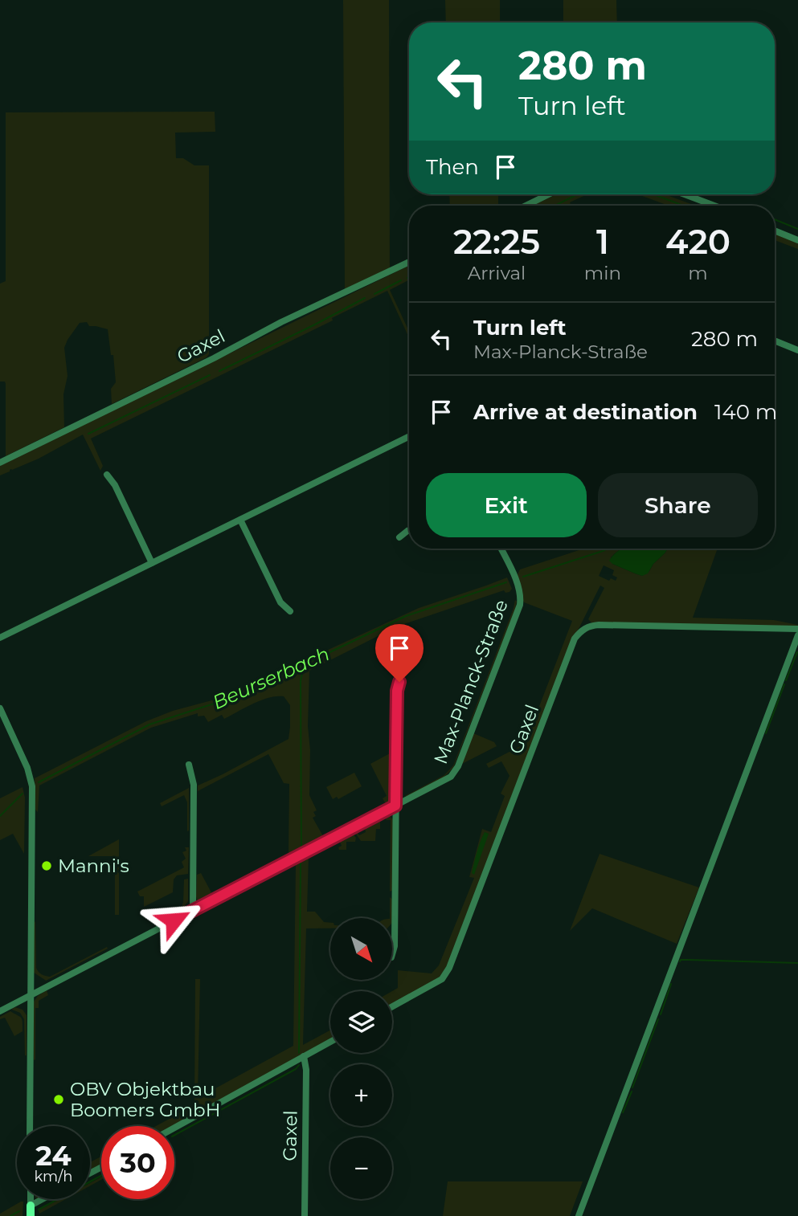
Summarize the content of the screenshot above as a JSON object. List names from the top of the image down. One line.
{"streets":{"street":["Gaxel","Max-Planck-Straße"]},"water":["Beurserbach"],"places":["Manni's","OBV Objektbau Boomers GmbH"],"north":"bottom right","page":{"turn":["280 m","Turn left"],"then":"Then","eta":["22:25","Arrival","1","min","420","m"],"list":[{"name":"Turn left","note":"Max-Planck-Straße","value":"280 m"},{"name":"Arrive at destination","value":"140 m"}],"buttons":["Exit","Share"],"map_buttons":["+","−"],"speed":"24 km/h","limit":"30"}}
